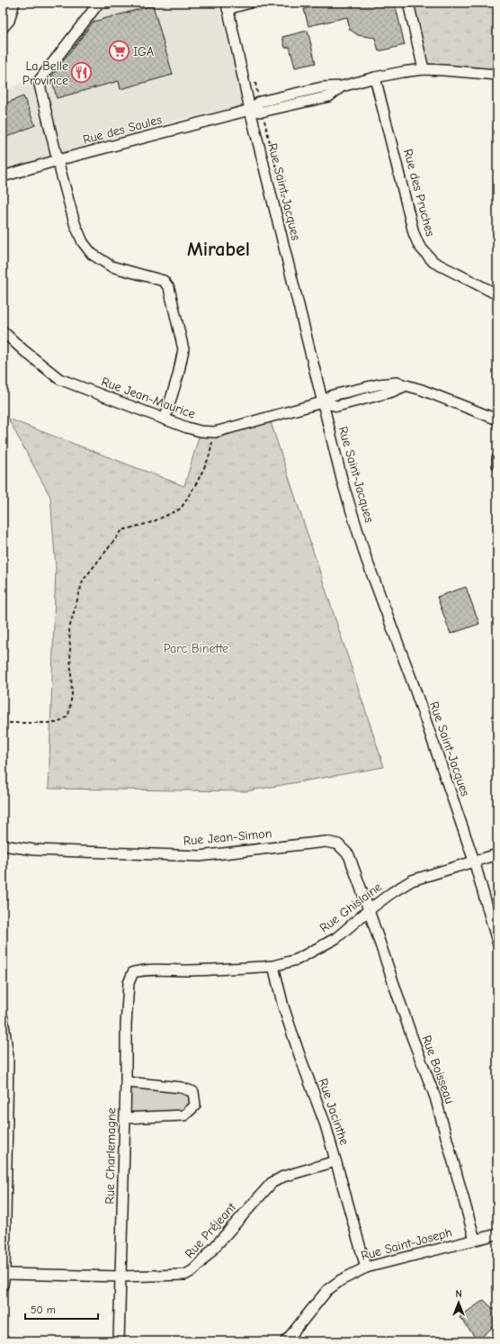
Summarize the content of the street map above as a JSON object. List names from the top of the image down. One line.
{"streets":{"street":["Rue des Saules","Rue Saint-Jacques","Rue des Pruches","Rue Jean-Maurice","Rue Jean-Simon","Rue Ghislaine","Rue Boisseau","Rue Jacinthe","Rue Charlemagne","Rue Préjeant","Rue Saint-Joseph"]},"crossings":[["Rue des Saules","Rue Saint-Jacques"],["Rue des Saules","Rue des Pruches"],["Rue Saint-Jacques","Rue Jean-Maurice"],["Rue Saint-Jacques","Rue Ghislaine"],["Rue Jean-Simon","Rue Ghislaine"],["Rue Jean-Simon","Rue Boisseau"],["Rue Ghislaine","Rue Boisseau"],["Rue Ghislaine","Rue Jacinthe"],["Rue Ghislaine","Rue Charlemagne"],["Rue Boisseau","Rue Saint-Joseph"],["Rue Jacinthe","Rue Préjeant"],["Rue Jacinthe","Rue Saint-Joseph"],["Rue Charlemagne","Rue Préjeant"]],"districts":["Mirabel"],"parks":["Parc Binette"],"places":{"supermarket":["IGA"],"restaurant":["La Belle Province"]},"scale_bar":"50 m","north":"top"}
